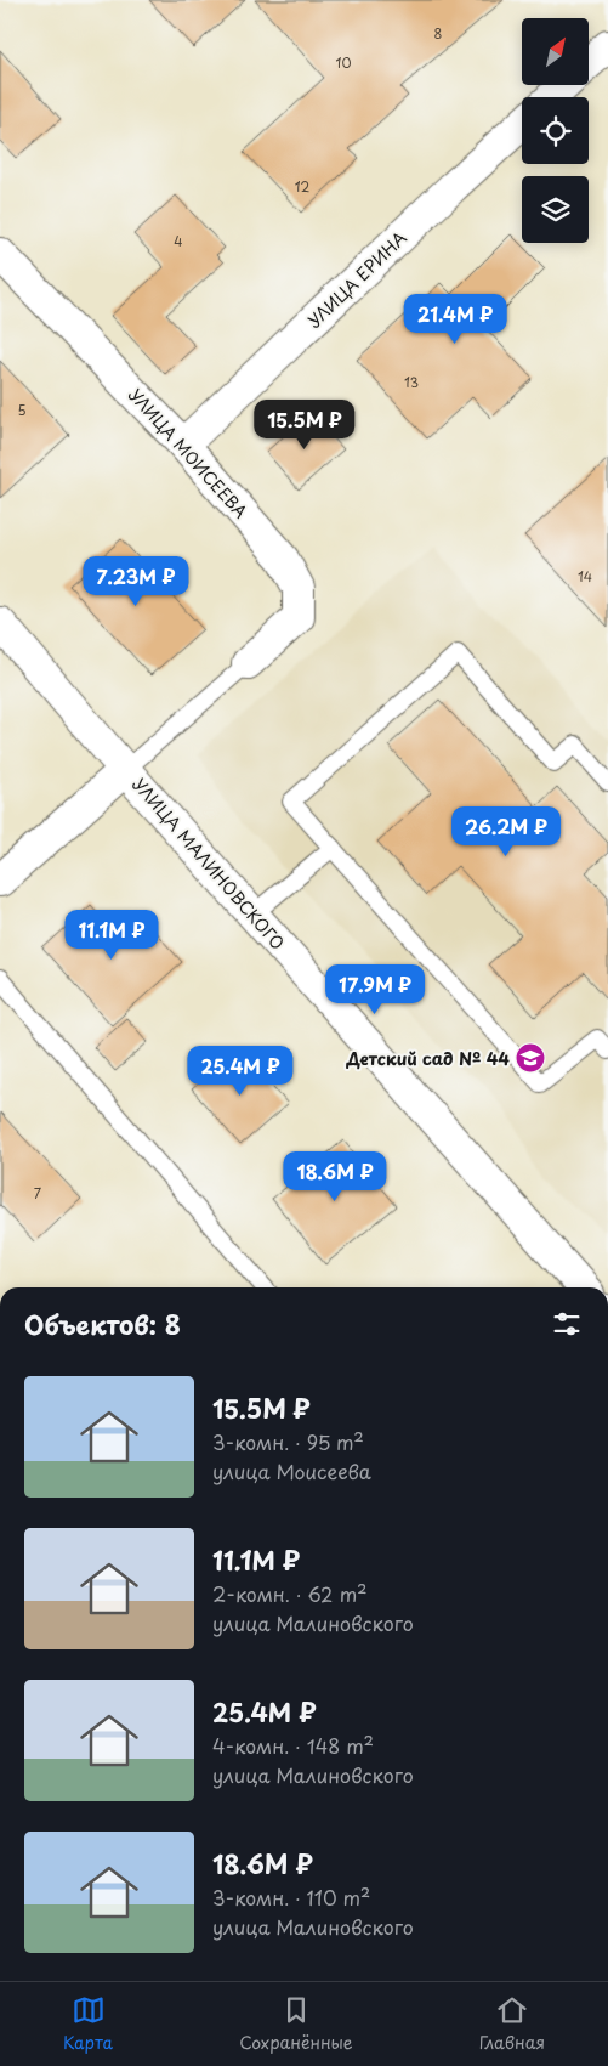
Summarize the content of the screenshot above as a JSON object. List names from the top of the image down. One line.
{"streets":{"street":["УЛИЦА ЕРИНА","УЛИЦА МОИСЕЕВА","УЛИЦА МАЛИНОВСКОГО"]},"crossings":[["УЛИЦА ЕРИНА","УЛИЦА МОИСЕЕВА"]],"places":{"school or university":["Детский сад № 44"]},"house_numbers":["8","10","12","4","13","5","14","7"],"north":"top right","page":{"price":["21.4M ₽","15.5M ₽","7.23M ₽","26.2M ₽","11.1M ₽","17.9M ₽","25.4M ₽","18.6M ₽"],"heading":"Объектов: 8","list":[{"name":"15.5M ₽","note":"3-комн. · 95 m² · улица Моисеева"},{"name":"11.1M ₽","note":"2-комн. · 62 m² · улица Малиновского"},{"name":"25.4M ₽","note":"4-комн. · 148 m² · улица Малиновского"},{"name":"18.6M ₽","note":"3-комн. · 110 m² · улица Малиновского"}],"tabs":["Карта","Сохранённые","Главная"]}}
